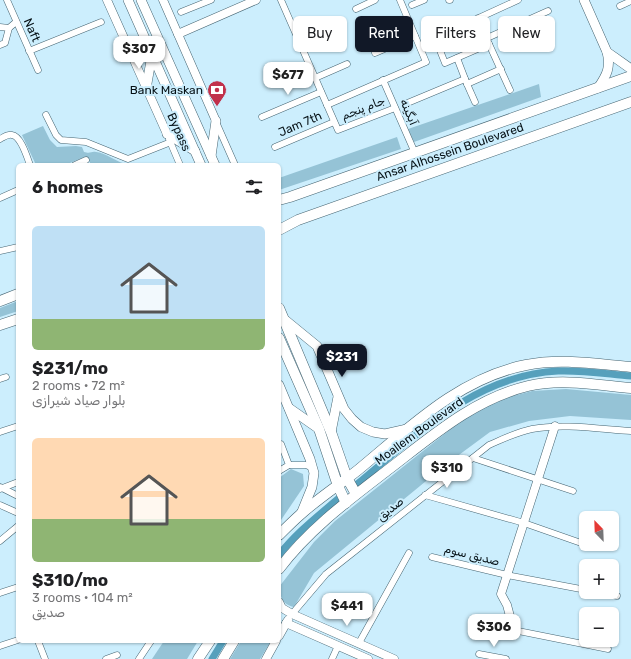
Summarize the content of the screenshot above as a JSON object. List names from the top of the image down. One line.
{"streets":{"main road":["Ansar Alhossein Boulevared","Moallem Boulevard"],"street":["Naft","جام پنجم","آبگینه","Jam 7th","Bypass","صدیق","صدیق سوم"]},"crossings":[["جام پنجم","آبگینه"],["جام پنجم","Jam 7th"],["آبگینه","Ansar Alhossein Boulevared"]],"places":{"bank":["Bank Maskan"]},"north":"top left","page":{"chip":["Buy","Rent","Filters","New"],"price":["$307","$677","$231","$310","$441","$306"],"heading":"6 homes","list":[{"name":"$231/mo","note":"2 rooms · 72 m² · بلوار صیاد شیرازی"},{"name":"$310/mo","note":"3 rooms · 104 m² · صدیق"}],"map_buttons":["+","−"]}}
